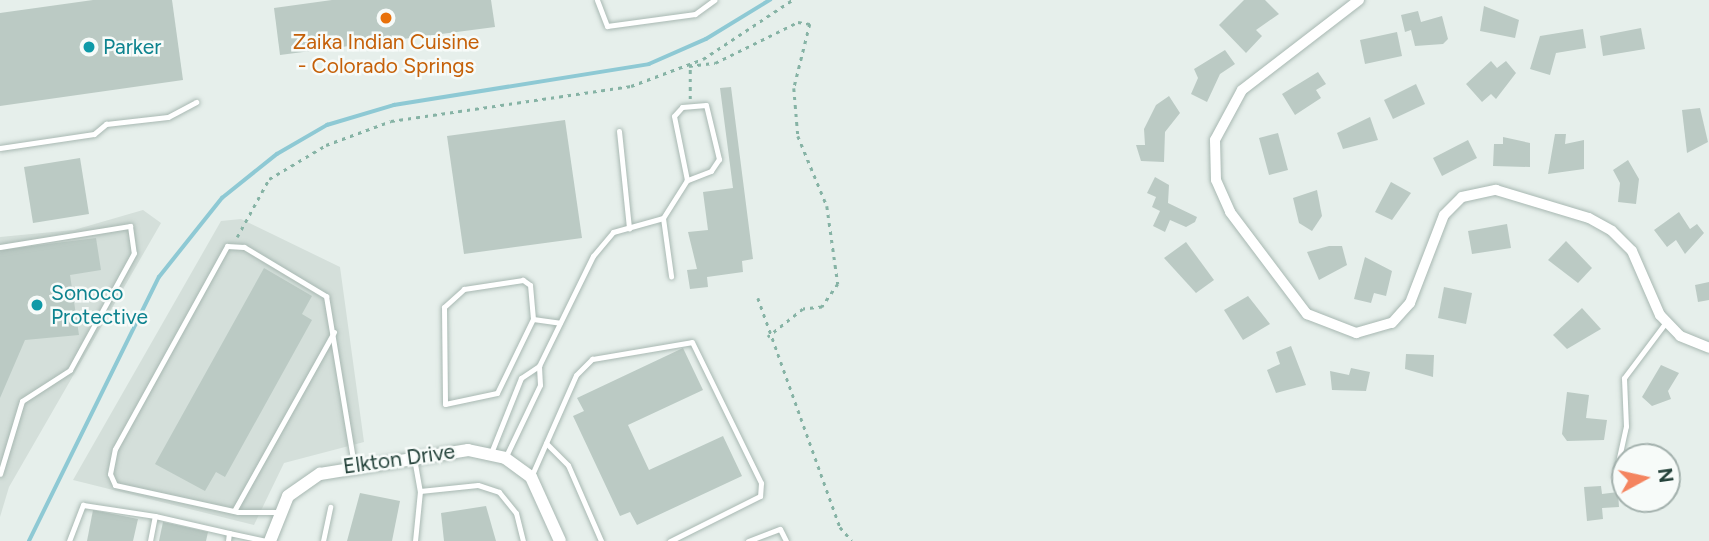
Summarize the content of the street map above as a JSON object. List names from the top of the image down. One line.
{"streets":{"street":["Elkton Drive"]},"places":["Zaika Indian Cuisine - Colorado Springs","Parker","Sonoco Protective"],"north":"right"}
